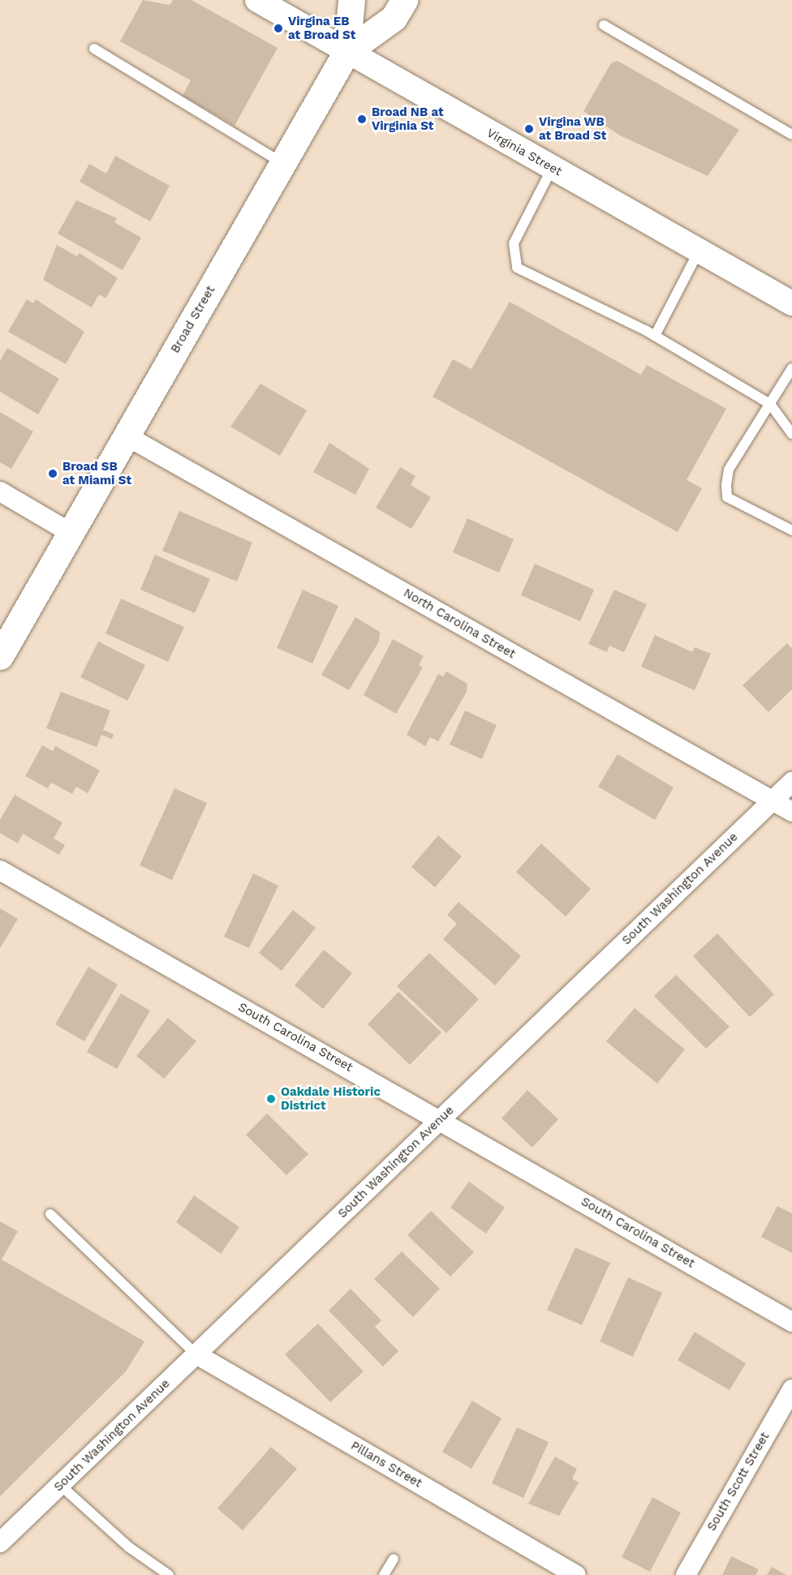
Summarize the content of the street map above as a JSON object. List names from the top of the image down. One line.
{"streets":{"main road":["Broad Street"],"street":["Virginia Street","North Carolina Street","South Washington Avenue","South Carolina Street","Pillans Street","South Scott Street"]},"crossings":[["Virginia Street","Broad Street"],["Broad Street","North Carolina Street"],["North Carolina Street","South Washington Avenue"],["South Washington Avenue","South Carolina Street"],["South Washington Avenue","Pillans Street"]],"places":["Virgina EB at Broad St","Broad NB at Virginia St","Virgina WB at Broad St","Broad SB at Miami St","Oakdale Historic District"]}
